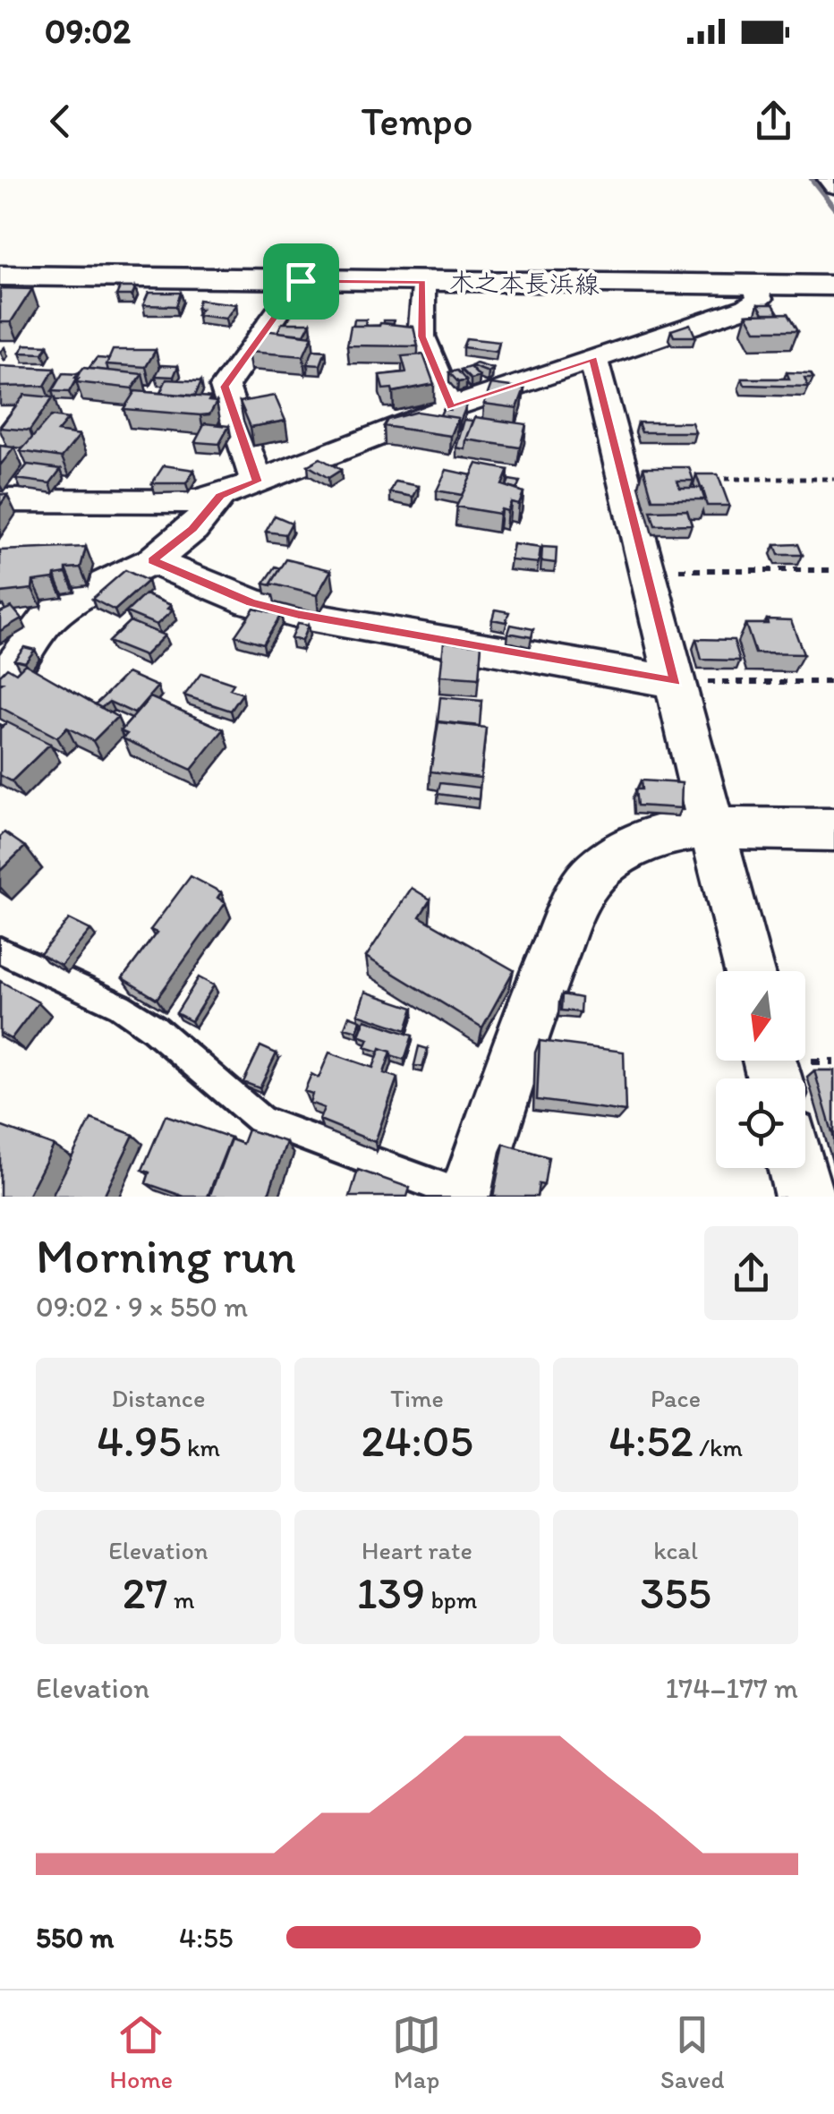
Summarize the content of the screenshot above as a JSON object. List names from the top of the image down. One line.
{"streets":{"main road":["木之本長浜線"]},"north":"bottom","page":{"status":"09:02","header":"Tempo","heading":["Morning run","09:02 · 9 × 550 m"],"stats":[["Distance","4.95 km"],["Time","24:05"],["Pace","4:52 /km"],["Elevation","27 m"],["Heart rate","139 bpm"],["kcal","355"]],"chart":["Elevation","174–177 m"],"list":[{"name":"550 m","note":"4:55"}],"tabs":["Home","Map","Saved"]}}
